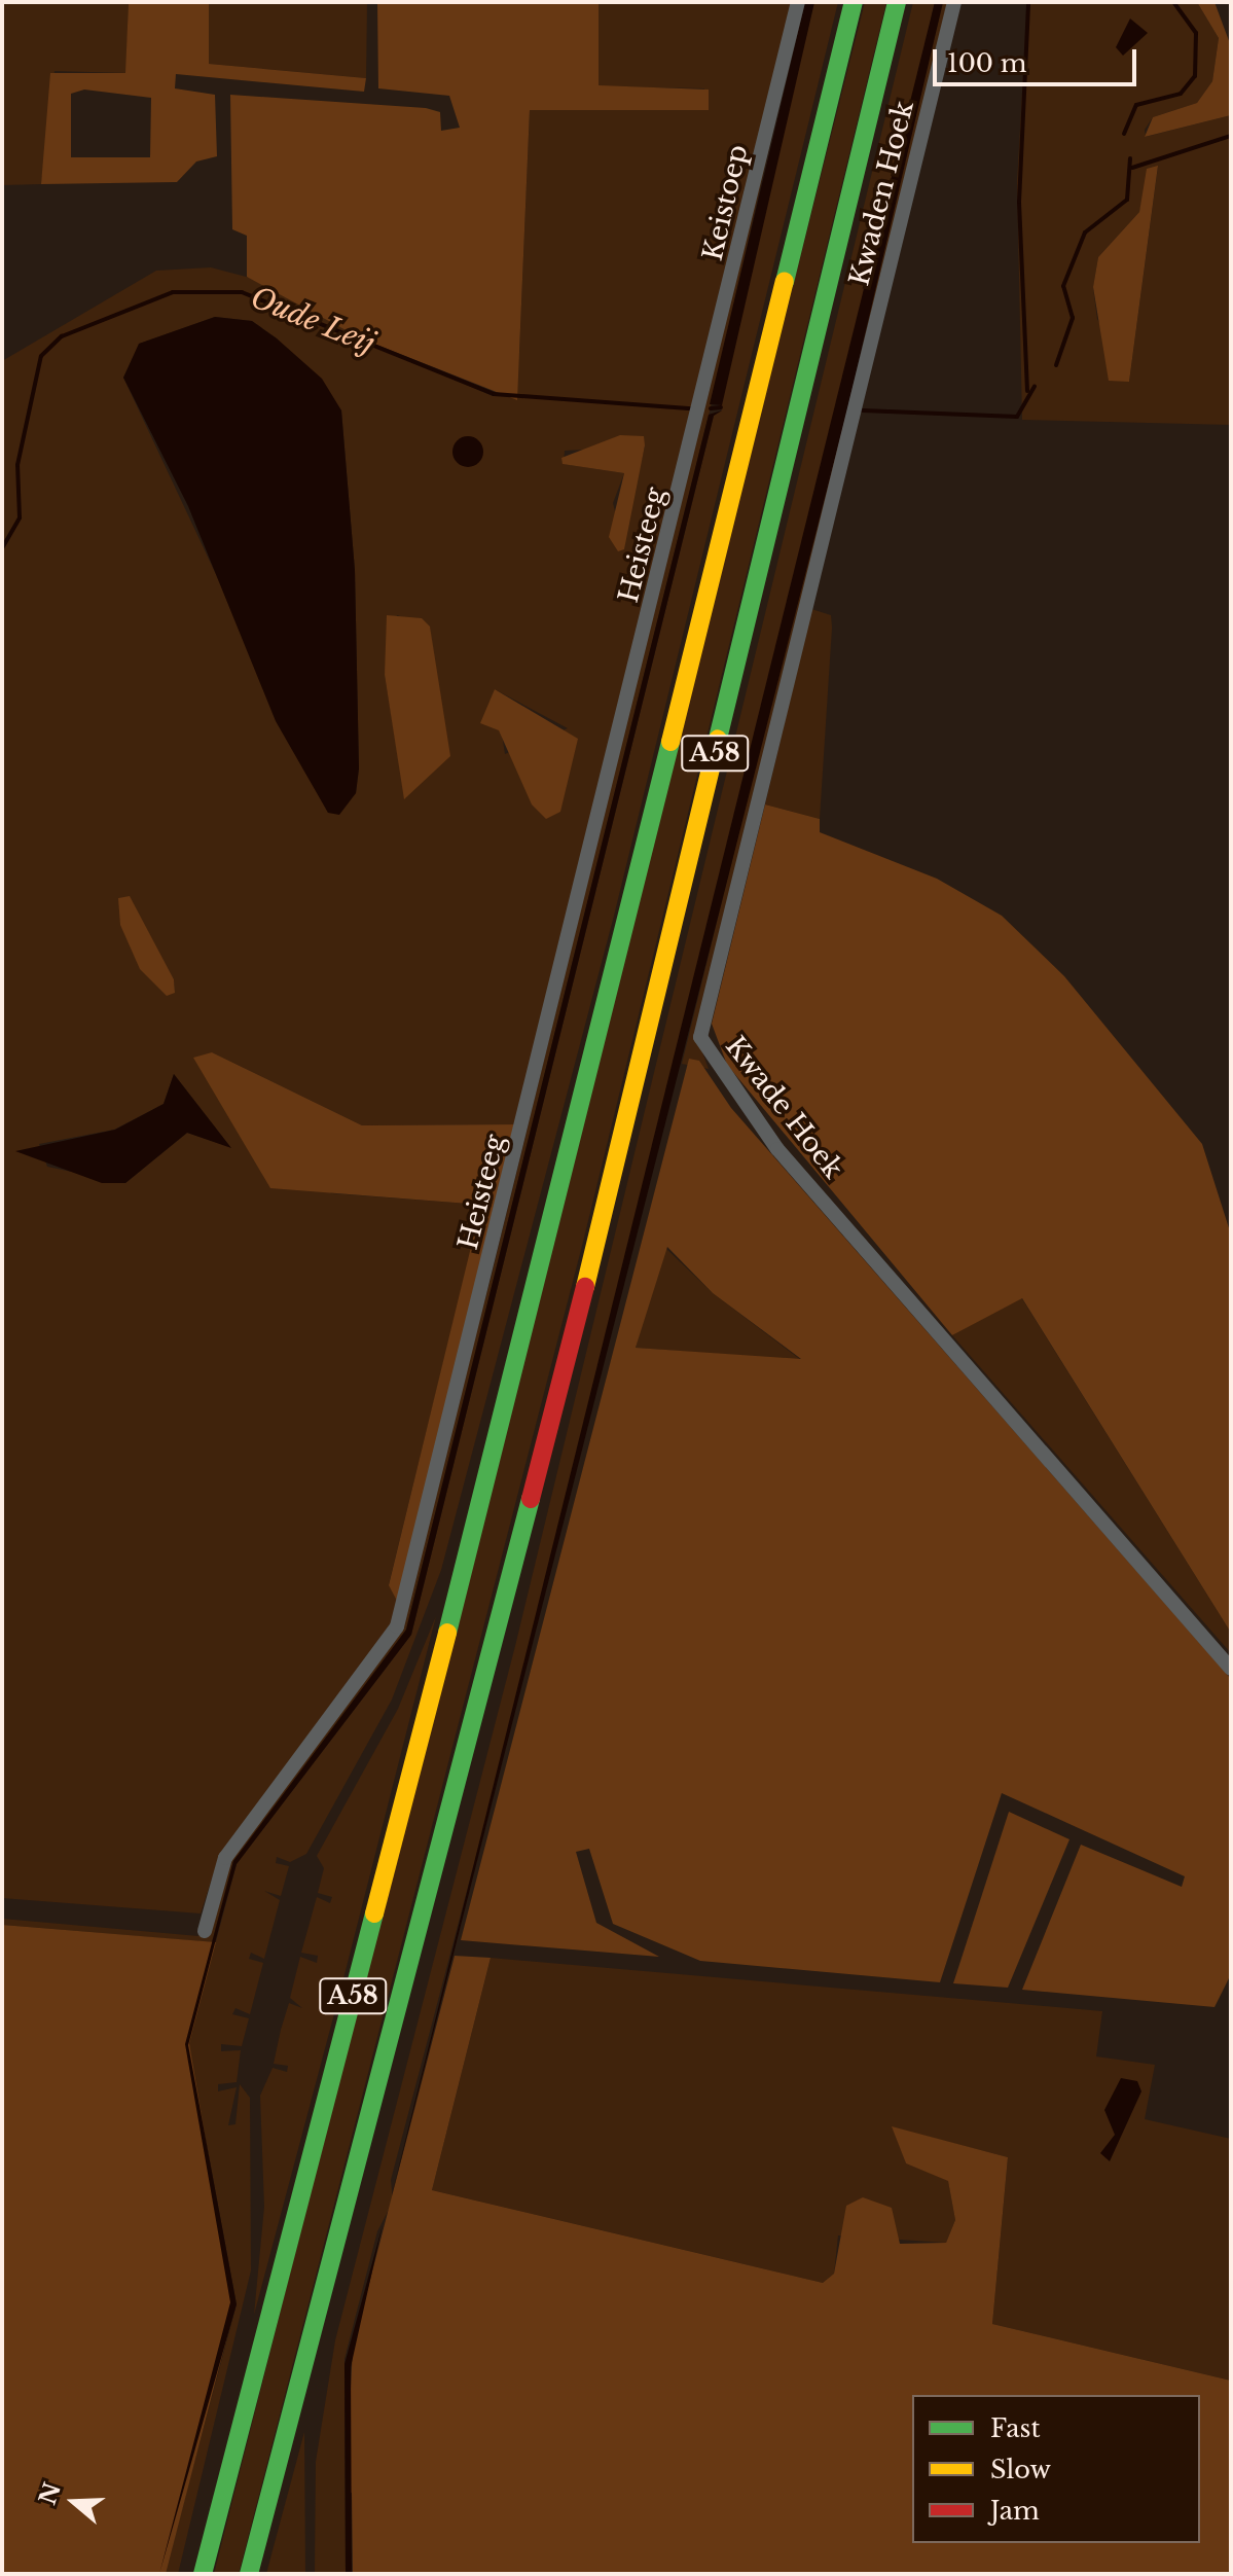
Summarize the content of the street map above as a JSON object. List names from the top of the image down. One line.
{"streets":{"highway":["A58"],"street":["Kwaden Hoek","Keistoep","Heisteeg","Kwade Hoek"]},"crossings":[["Kwaden Hoek","Kwade Hoek"],["Keistoep","Heisteeg"]],"water":["Oude Leij"],"legend":["Fast","Slow","Jam"],"scale_bar":"100 m","north":"left"}
